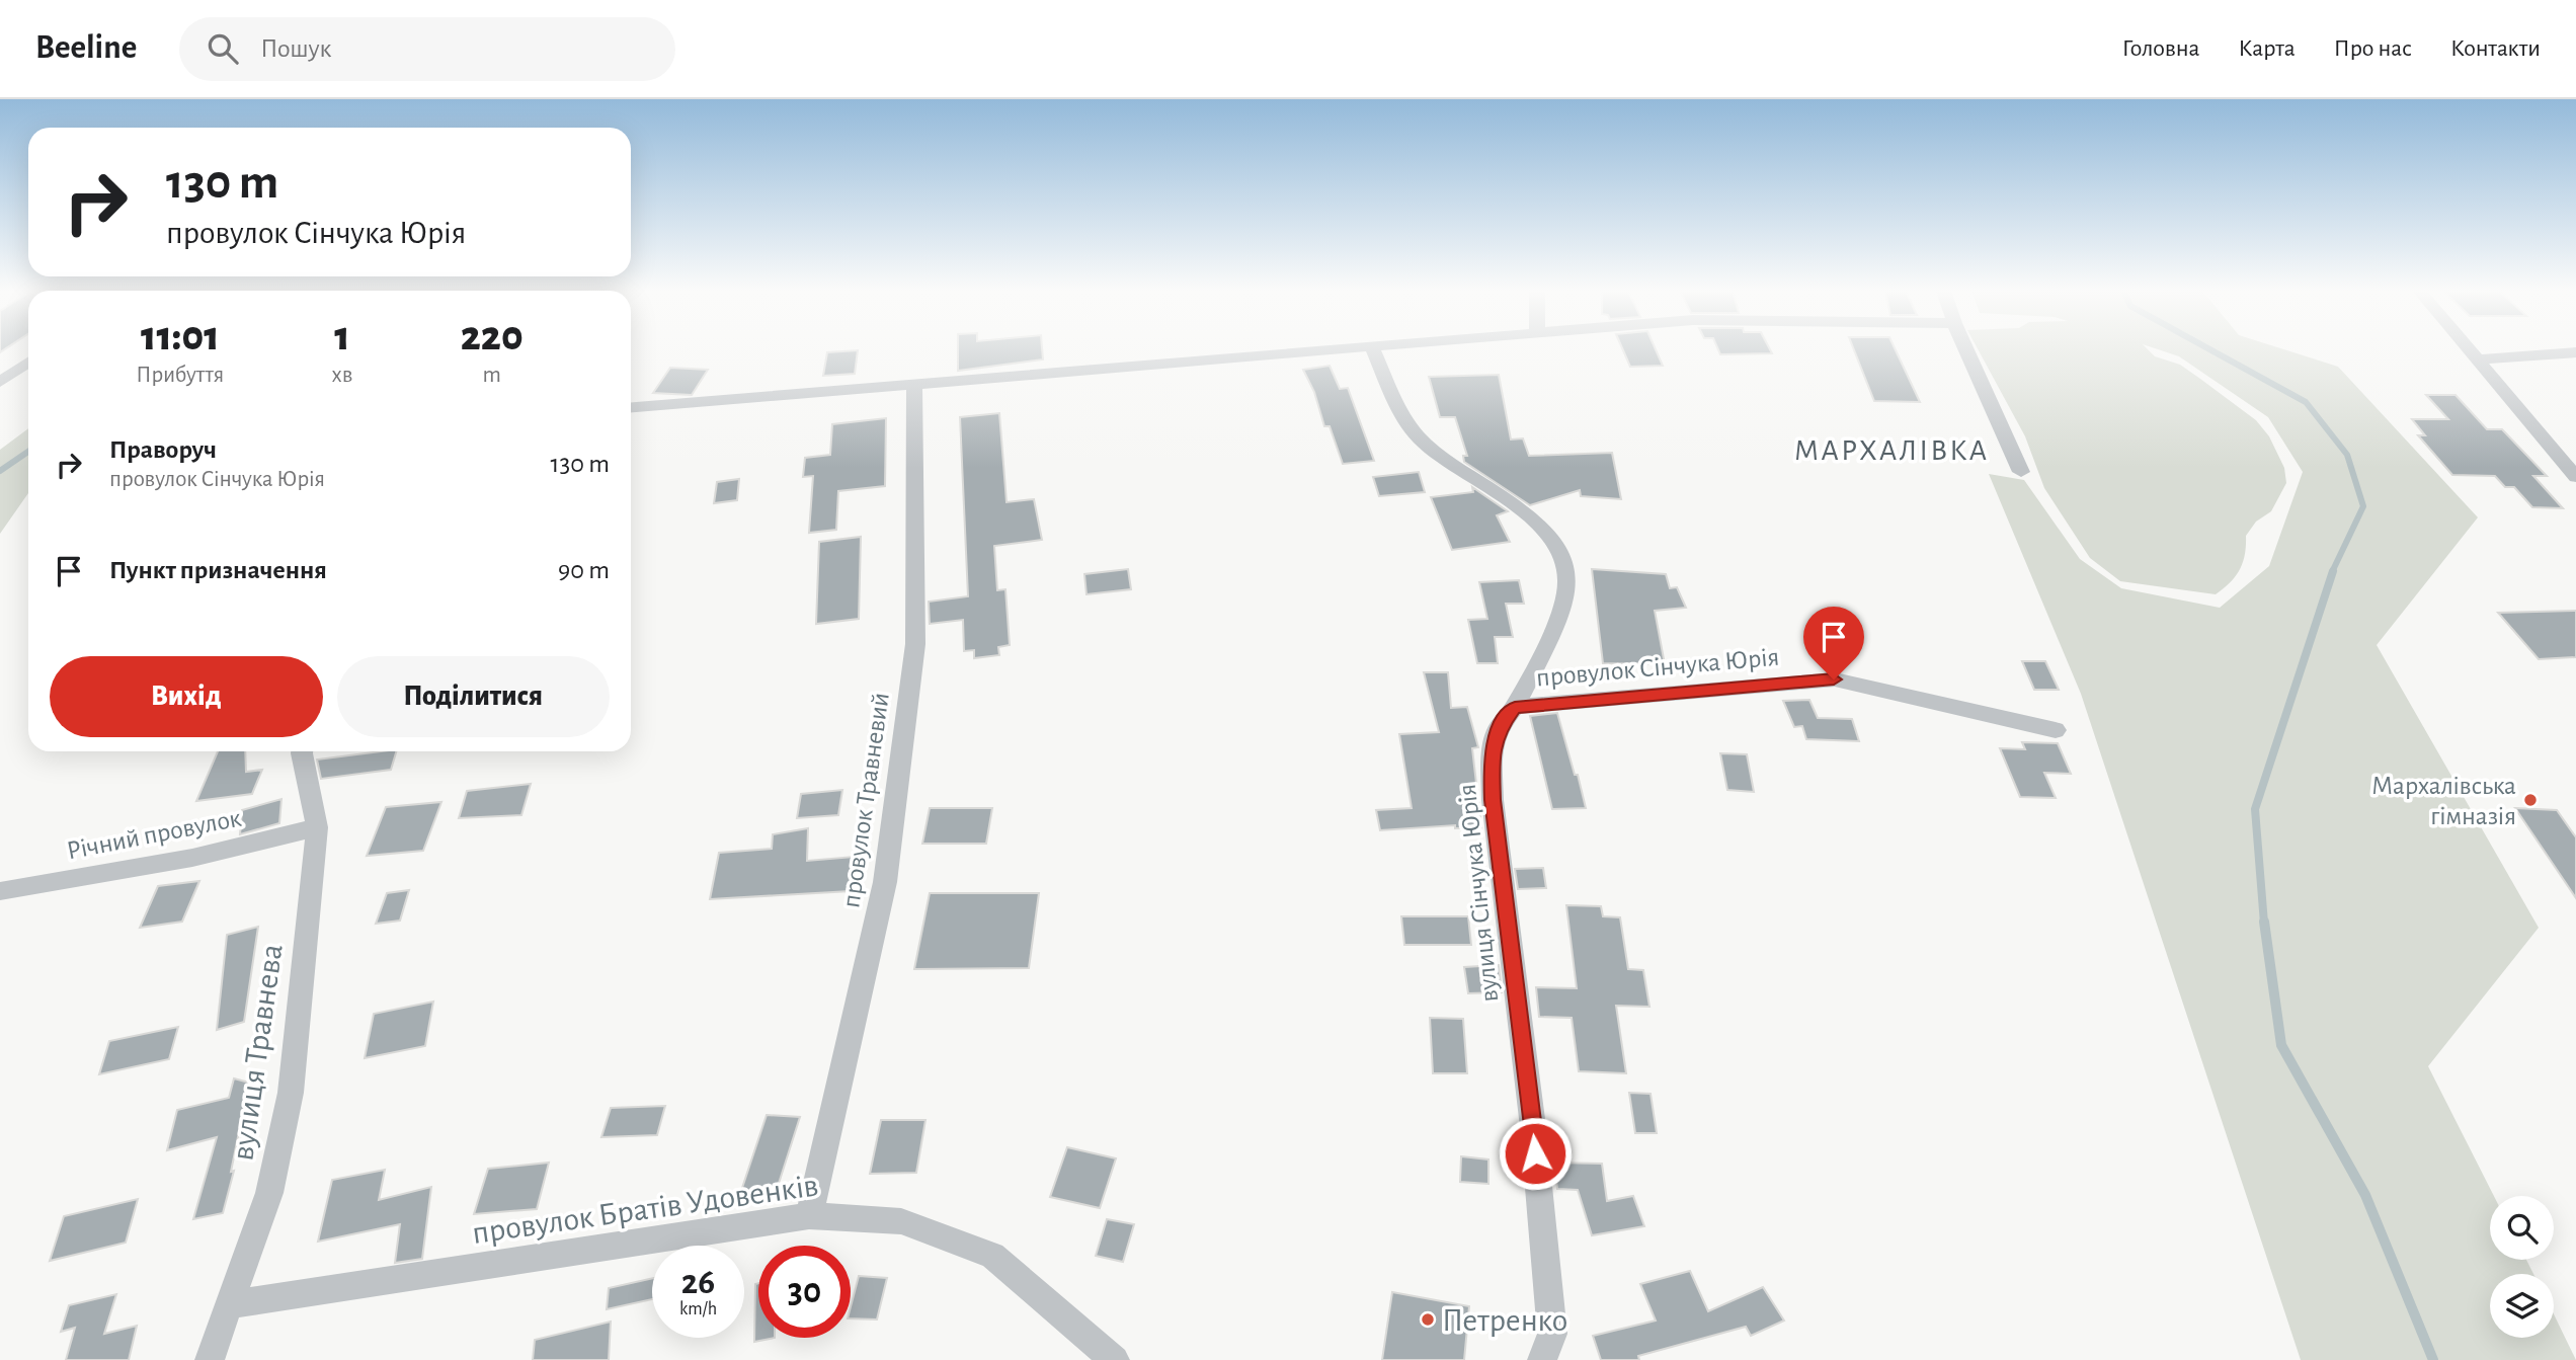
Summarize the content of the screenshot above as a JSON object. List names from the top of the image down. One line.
{"streets":{"street":["провулок Сінчука Юрія","провулок Травневий","Річний провулок","вулиця Сінчука Юрія","вулиця Травнева","провулок Братів Удовенків"]},"crossings":[["провулок Сінчука Юрія","вулиця Сінчука Юрія"],["провулок Травневий","провулок Братів Удовенків"],["Річний провулок","вулиця Травнева"],["вулиця Травнева","провулок Братів Удовенків"]],"districts":["МАРХАЛІВКА"],"places":["Мархалівська гімназія","Петренко"],"page":{"header":"Beeline","search":"Пошук","nav":["Головна","Карта","Про нас","Контакти"],"turn":["130 m","провулок Сінчука Юрія"],"eta":["11:01","Прибуття","1","хв","220","m"],"list":[{"name":"Праворуч","note":"провулок Сінчука Юрія","value":"130 m"},{"name":"Пункт призначення","value":"90 m"}],"buttons":["Вихід","Поділитися"],"speed":"26 km/h","limit":"30"}}
